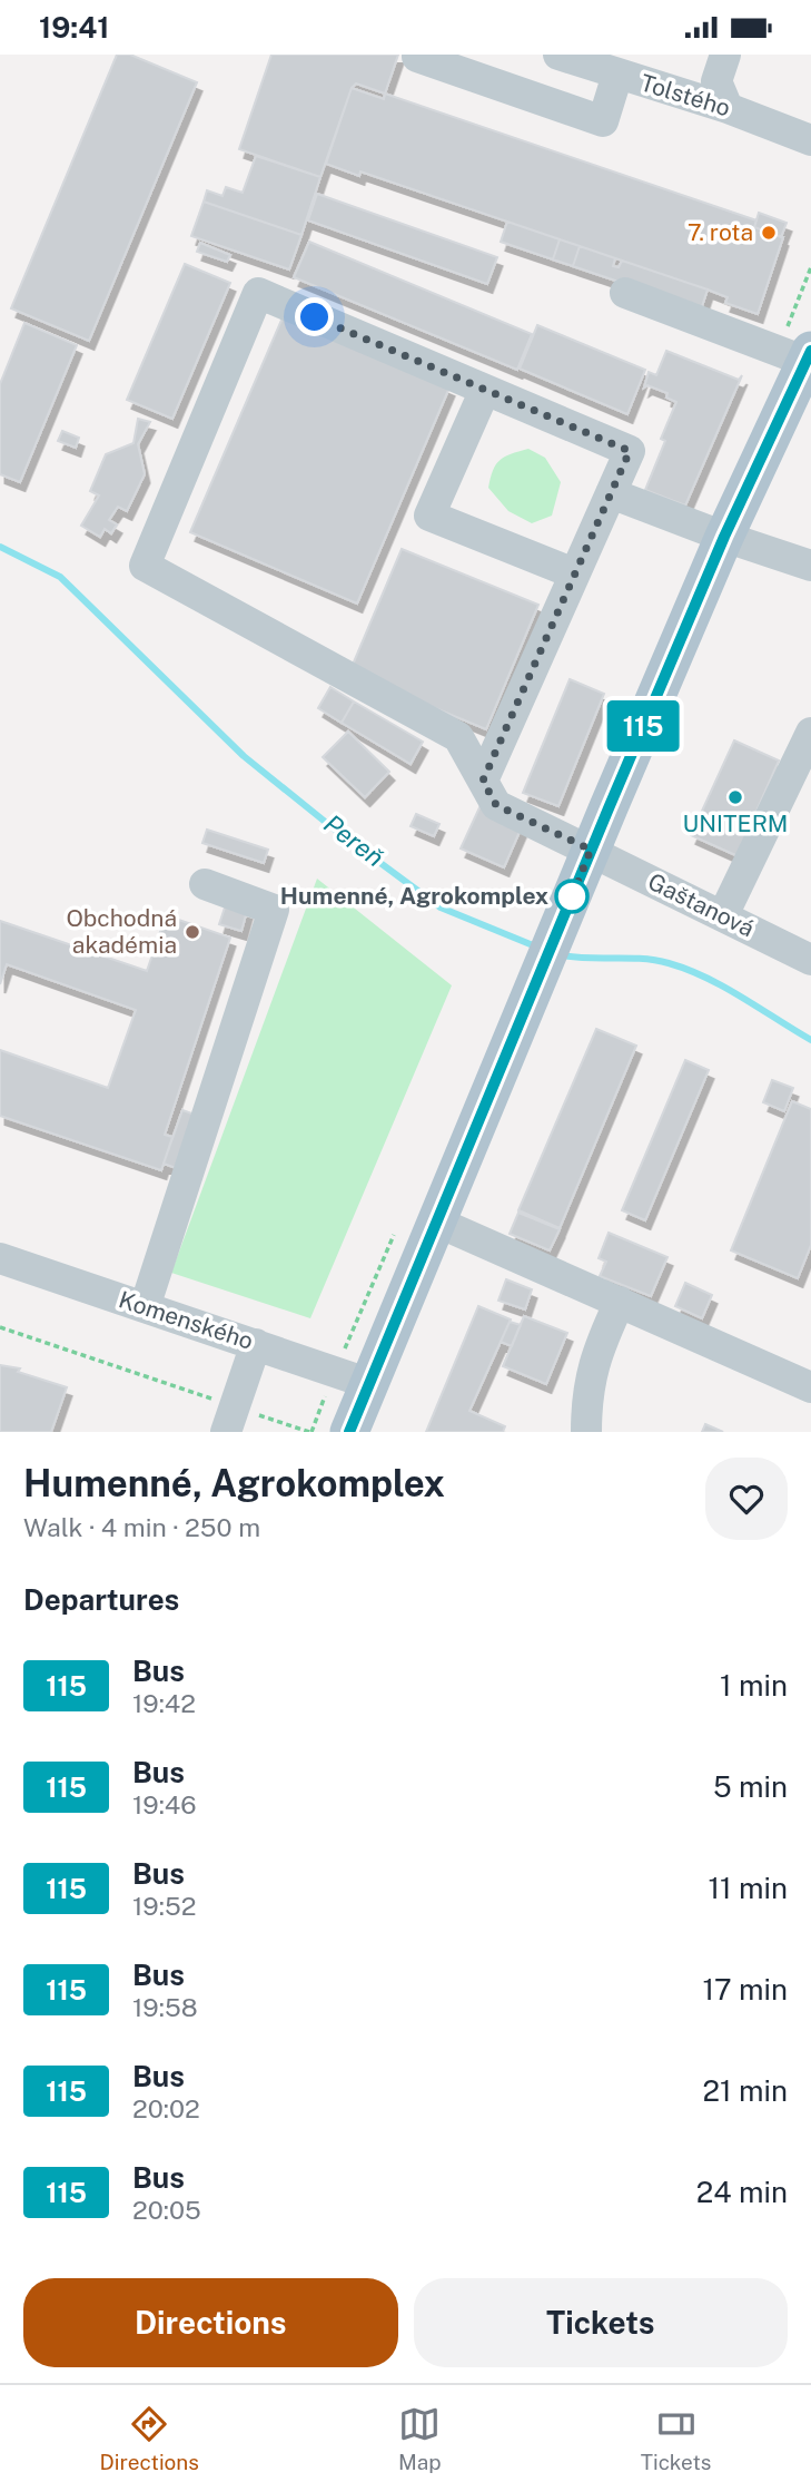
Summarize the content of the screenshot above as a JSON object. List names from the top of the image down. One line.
{"streets":{"street":["Tolstého","Gaštanová","Komenského"]},"water":["Pereň"],"places":["7. rota","UNITERM","Humenné, Agrokomplex","Obchodná akadémia"],"lines":["bus line 115"],"page":{"status":"19:41","on_map":"115","heading":[["Humenné, Agrokomplex","Walk · 4 min · 250 m"],"Departures"],"list":[{"mark":"115","name":"Bus","note":"19:42","value":"1 min"},{"mark":"115","name":"Bus","note":"19:46","value":"5 min"},{"mark":"115","name":"Bus","note":"19:52","value":"11 min"},{"mark":"115","name":"Bus","note":"19:58","value":"17 min"},{"mark":"115","name":"Bus","note":"20:02","value":"21 min"},{"mark":"115","name":"Bus","note":"20:05","value":"24 min"}],"buttons":["Directions","Tickets"],"tabs":["Directions","Map","Tickets"]}}
